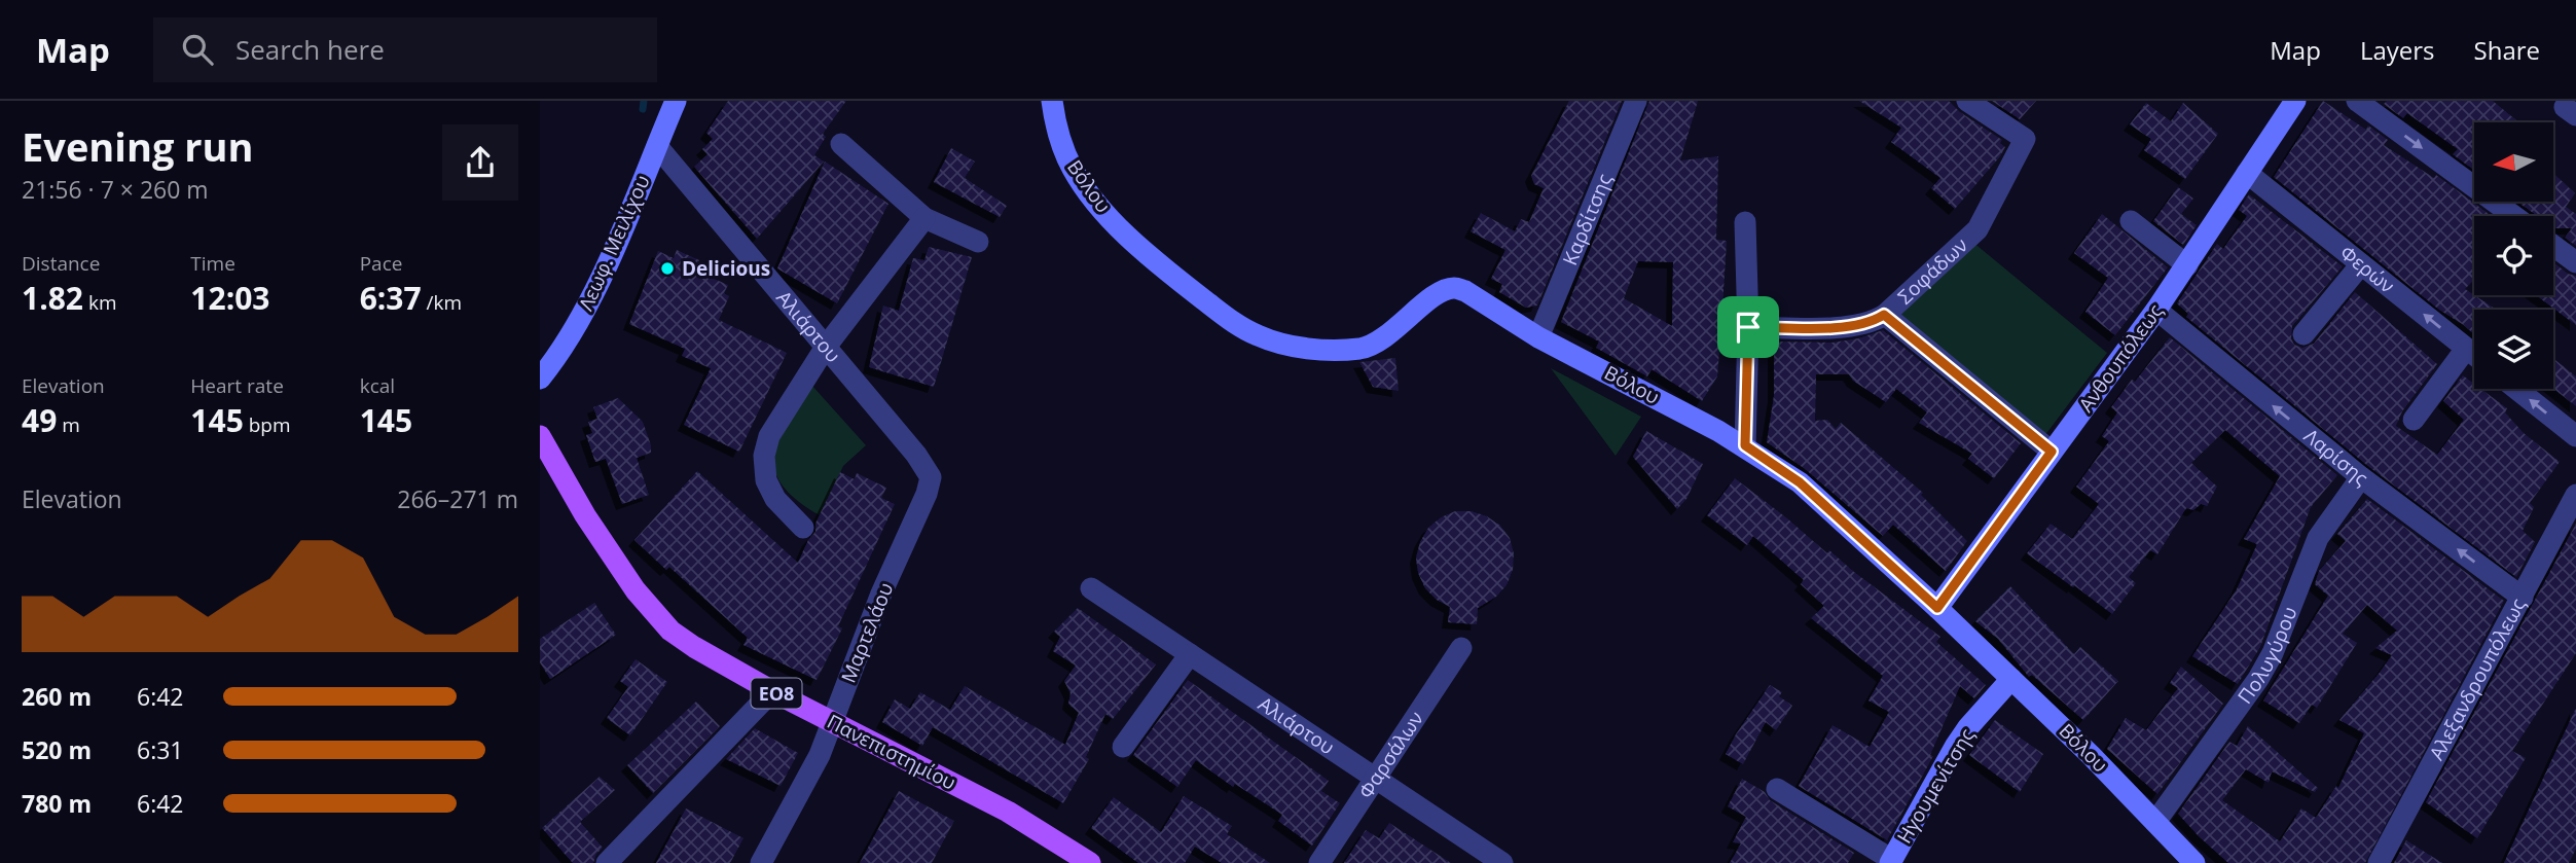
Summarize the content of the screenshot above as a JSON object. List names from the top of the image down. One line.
{"streets":{"main road":["ΕΟ8","Πανεπιστημίου"],"street":["Βόλου","Καρδίτσης","Λεωφ. Μειλίχου","Φερών","Σοφάδων","Αλιάρτου","Ανθουπόλεως","Λαρίσης","Μαρτελάου","Πολυγύρου","Αλεξανδρουπόλεως","Φαρσάλων","Ηγουμενίτσης"]},"crossings":[["Βόλου","Καρδίτσης"],["Βόλου","Ανθουπόλεως"],["Βόλου","Πολυγύρου"],["Βόλου","Ηγουμενίτσης"],["Λεωφ. Μειλίχου","Αλιάρτου"],["Φερών","Ανθουπόλεως"],["Αλιάρτου","Μαρτελάου"],["Αλιάρτου","Φαρσάλων"],["Ανθουπόλεως","Λαρίσης"],["Λαρίσης","Πολυγύρου"],["Λαρίσης","Αλεξανδρουπόλεως"],["Μαρτελάου","Πανεπιστημίου"]],"one_way":["Λαρίσης"],"places":["Delicious"],"north":"left","page":{"header":"Map","search":"Search here","nav":["Map","Layers","Share"],"heading":["Evening run","21:56 · 7 × 260 m"],"stats":[["Distance","1.82 km"],["Time","12:03"],["Pace","6:37 /km"],["Elevation","49 m"],["Heart rate","145 bpm"],["kcal","145"]],"chart":["Elevation","266–271 m"],"list":[{"name":"260 m","note":"6:42"},{"name":"520 m","note":"6:31"},{"name":"780 m","note":"6:42"}]}}
